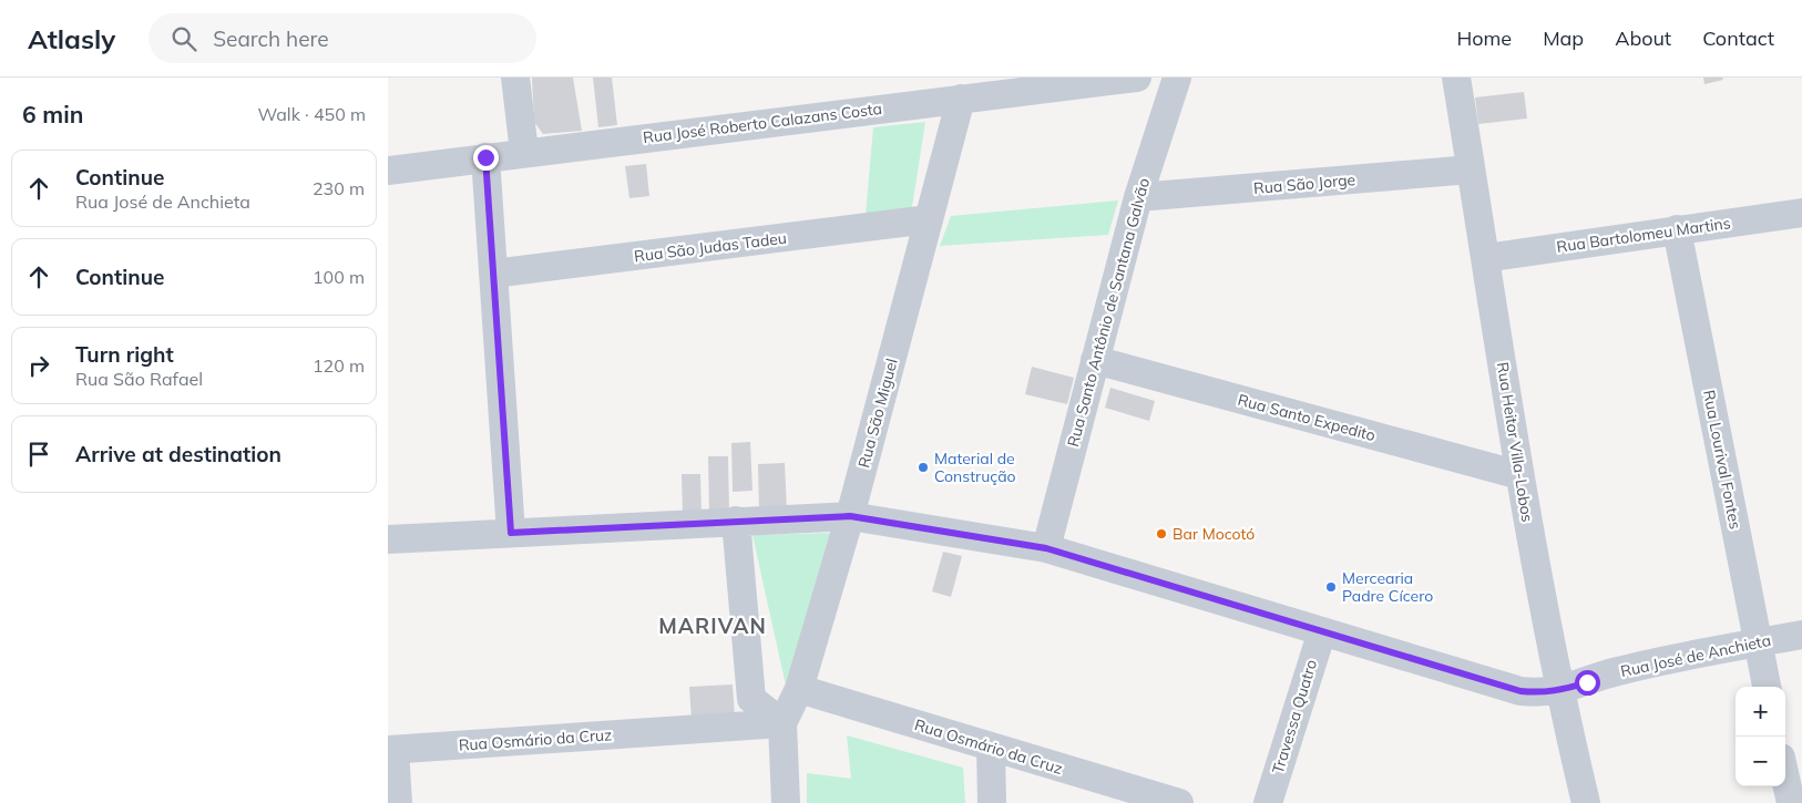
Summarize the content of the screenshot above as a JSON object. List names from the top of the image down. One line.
{"streets":{"street":["Rua José Roberto Calazans Costa","Rua São Jorge","Rua Bartolomeu Martins","Rua São Judas Tadeu","Rua Santo Antônio de Santana Galvão","Rua São Miguel","Rua Santo Expedito","Rua Heitor Villa-Lobos","Rua Lourival Fontes","Rua José de Anchieta","Travessa Quatro","Rua Osmário da Cruz"]},"crossings":[["Rua José Roberto Calazans Costa","Rua São Miguel"],["Rua São Jorge","Rua Santo Antônio de Santana Galvão"],["Rua São Jorge","Rua Heitor Villa-Lobos"],["Rua Bartolomeu Martins","Rua Heitor Villa-Lobos"],["Rua Bartolomeu Martins","Rua Lourival Fontes"],["Rua São Judas Tadeu","Rua São Miguel"],["Rua Santo Antônio de Santana Galvão","Rua Santo Expedito"],["Rua Santo Antônio de Santana Galvão","Rua José de Anchieta"],["Rua São Miguel","Rua José de Anchieta"],["Rua São Miguel","Rua Osmário da Cruz"],["Rua Santo Expedito","Rua Heitor Villa-Lobos"],["Rua Heitor Villa-Lobos","Rua José de Anchieta"],["Rua Lourival Fontes","Rua José de Anchieta"],["Rua José de Anchieta","Travessa Quatro"]],"districts":["MARIVAN"],"places":["Material de Construção","Bar Mocotó","Mercearia Padre Cícero"],"page":{"header":"Atlasly","search":"Search here","nav":["Home","Map","About","Contact"],"heading":["6 min","Walk · 450 m"],"list":[["Continue","Rua José de Anchieta","230 m"],["Continue","100 m"],["Turn right","Rua São Rafael","120 m"],"Arrive at destination"],"map_buttons":["+","−"]}}
